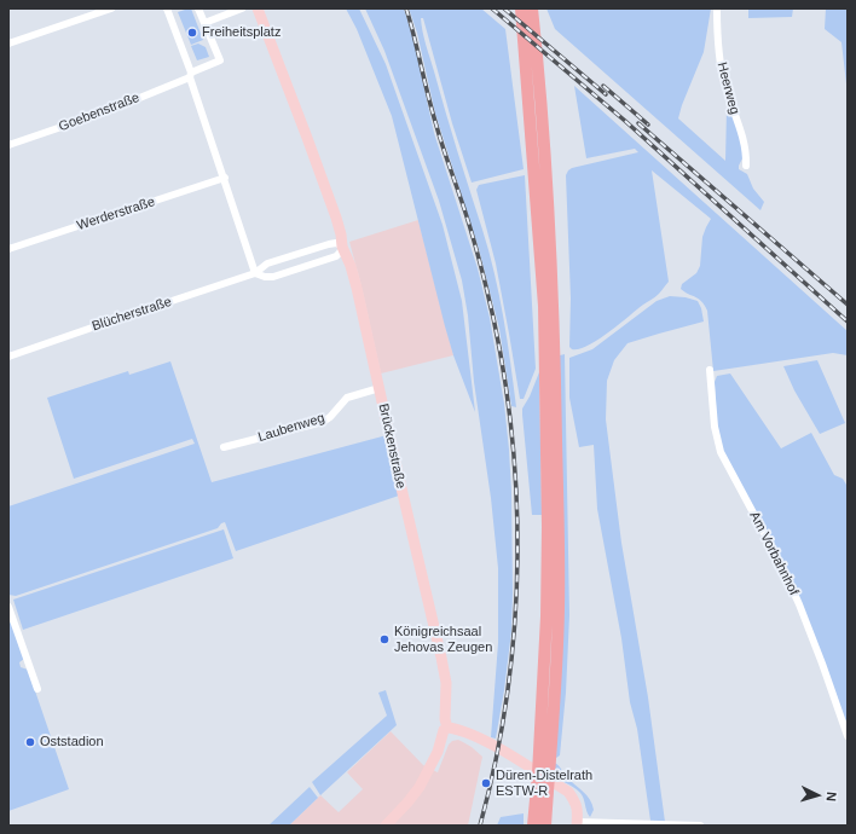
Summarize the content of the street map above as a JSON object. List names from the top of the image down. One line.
{"streets":{"street":["Heerweg","Goebenstraße","Werderstraße","Blücherstraße","Laubenweg","Brückenstraße","Am Vorbahnhof"]},"crossings":[["Blücherstraße","Brückenstraße"],["Laubenweg","Brückenstraße"]],"places":["Freiheitsplatz","Königreichsaal Jehovas Zeugen","Oststadion","Düren-Distelrath ESTW-R"],"north":"right"}
